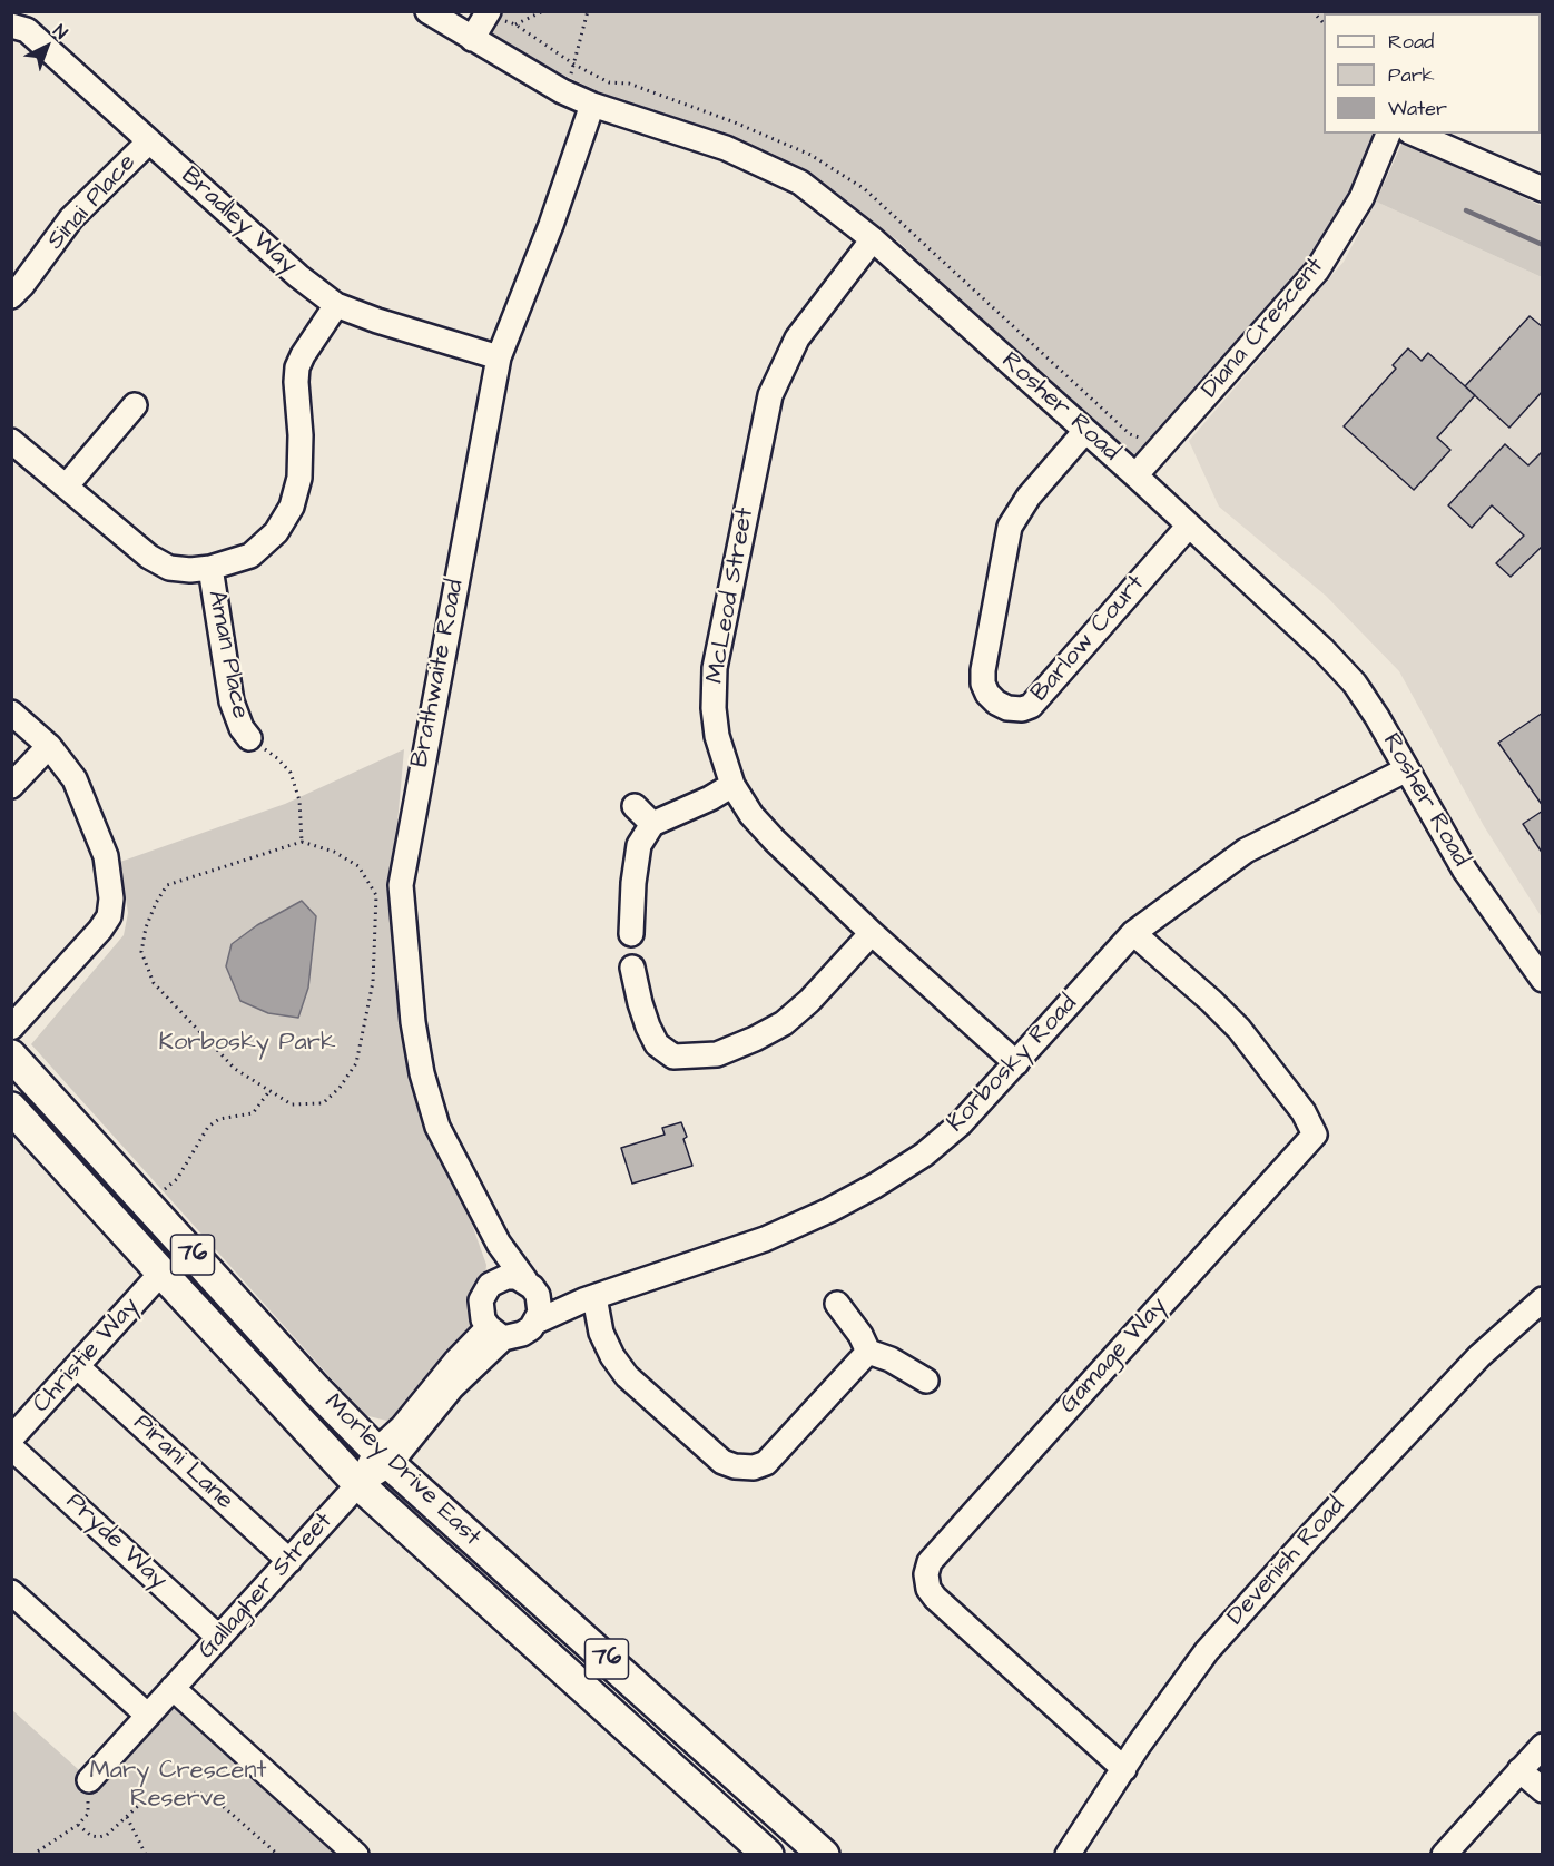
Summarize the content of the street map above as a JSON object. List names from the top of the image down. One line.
{"streets":{"main road":["76","Morley Drive East"],"street":["Sinai Place","Bradley Way","Diana Crescent","Rosher Road","McLeod Street","Barlow Court","Aman Place","Brathwaite Road","Korbosky Road","Christie Way","Gamage Way","Pirani Lane","Pryde Way","Devenish Road","Gallagher Street"]},"crossings":[["Sinai Place","Bradley Way"],["Bradley Way","Brathwaite Road"],["Diana Crescent","Rosher Road"],["Rosher Road","McLeod Street"],["Rosher Road","Barlow Court"],["Rosher Road","Brathwaite Road"],["Rosher Road","Korbosky Road"],["McLeod Street","Korbosky Road"],["Brathwaite Road","Korbosky Road"],["Korbosky Road","Gamage Way"],["Christie Way","Pirani Lane"],["Christie Way","Morley Drive East"],["Gamage Way","Devenish Road"],["Pirani Lane","Gallagher Street"],["Morley Drive East","Gallagher Street"],["Pryde Way","Gallagher Street"]],"parks":["Korbosky Park","Mary Crescent Reserve"],"legend":["Road","Park","Water"],"north":"top right"}
